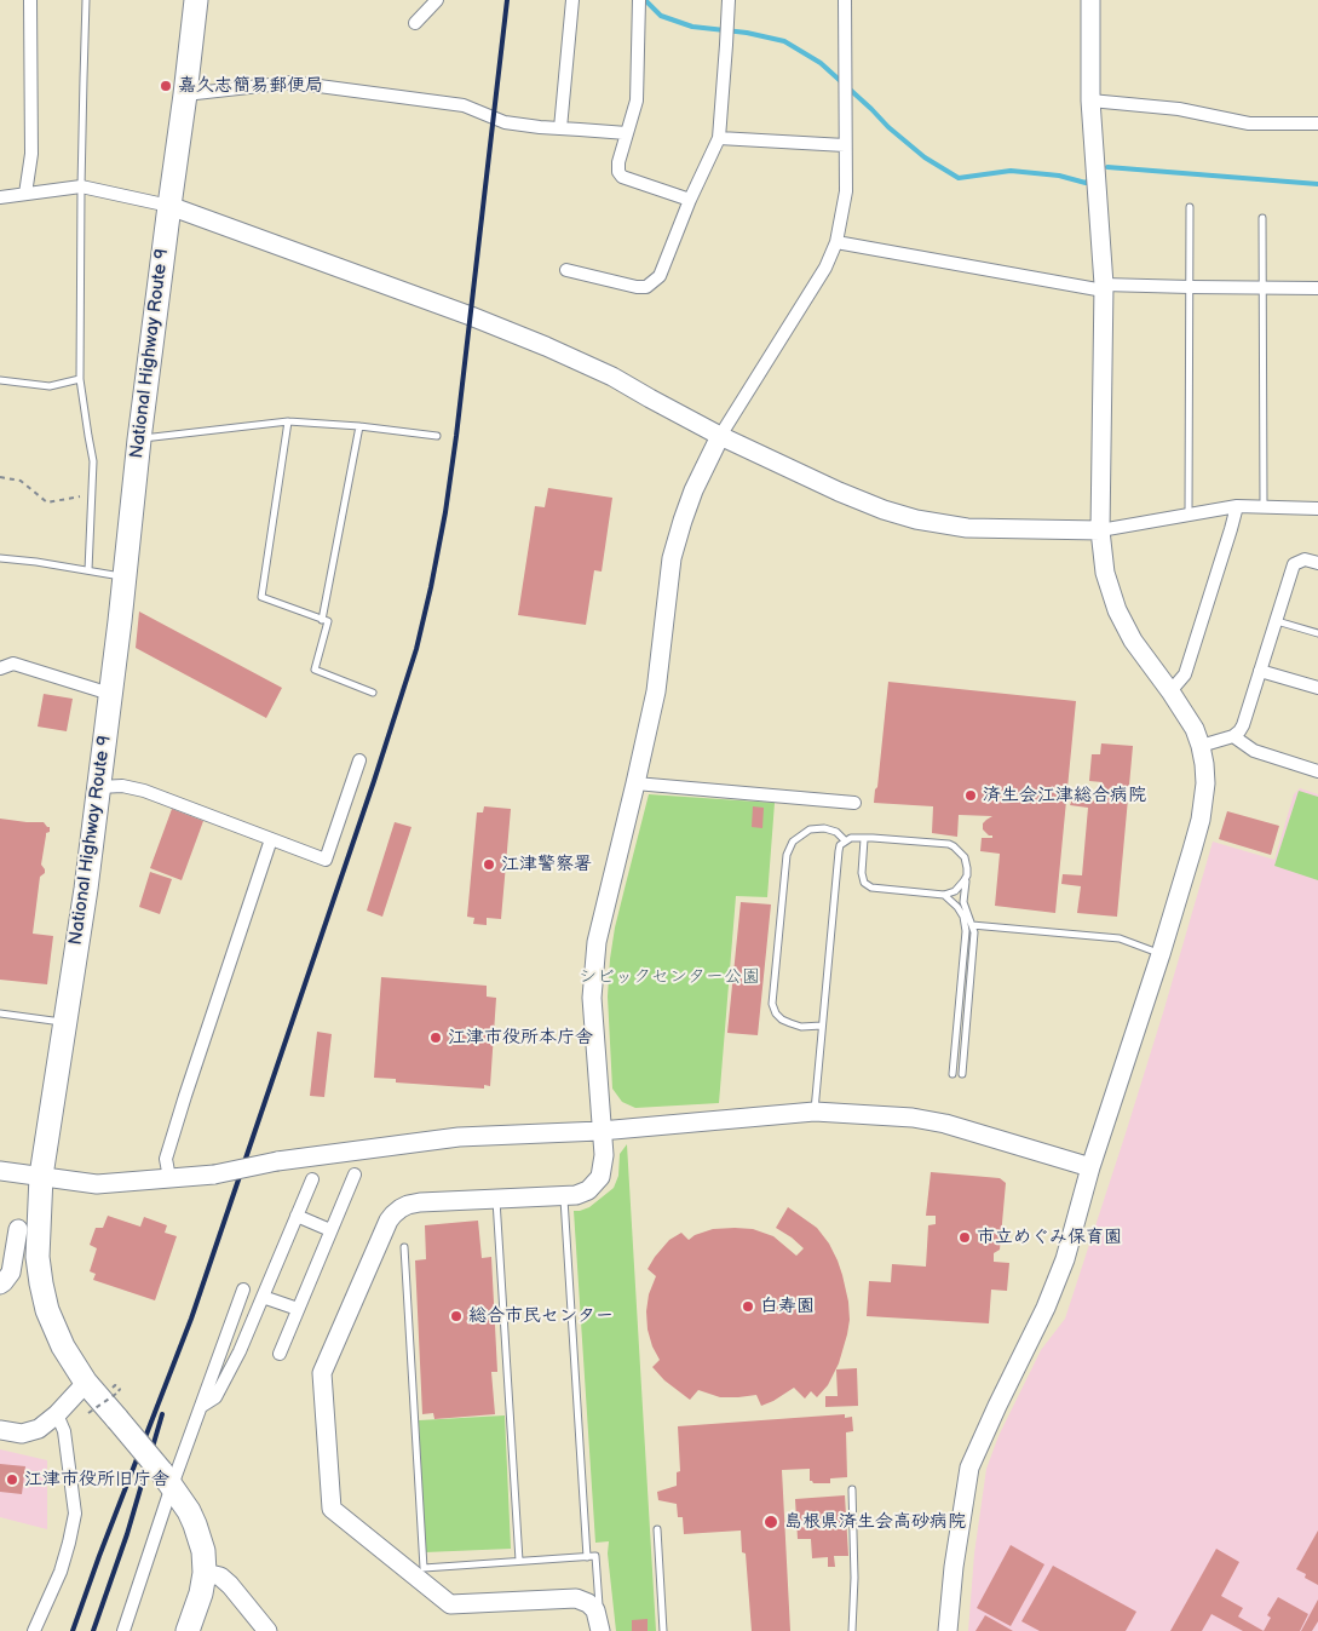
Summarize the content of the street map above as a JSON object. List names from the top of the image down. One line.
{"streets":{"highway":["National Highway Route 9"]},"parks":["シビックセンター公園"],"places":["嘉久志簡易郵便局","済生会江津総合病院","江津警察署","江津市役所本庁舎","市立めぐみ保育園","白寿園","総合市民センター","江津市役所旧庁舎","島根県済生会高砂病院"]}
